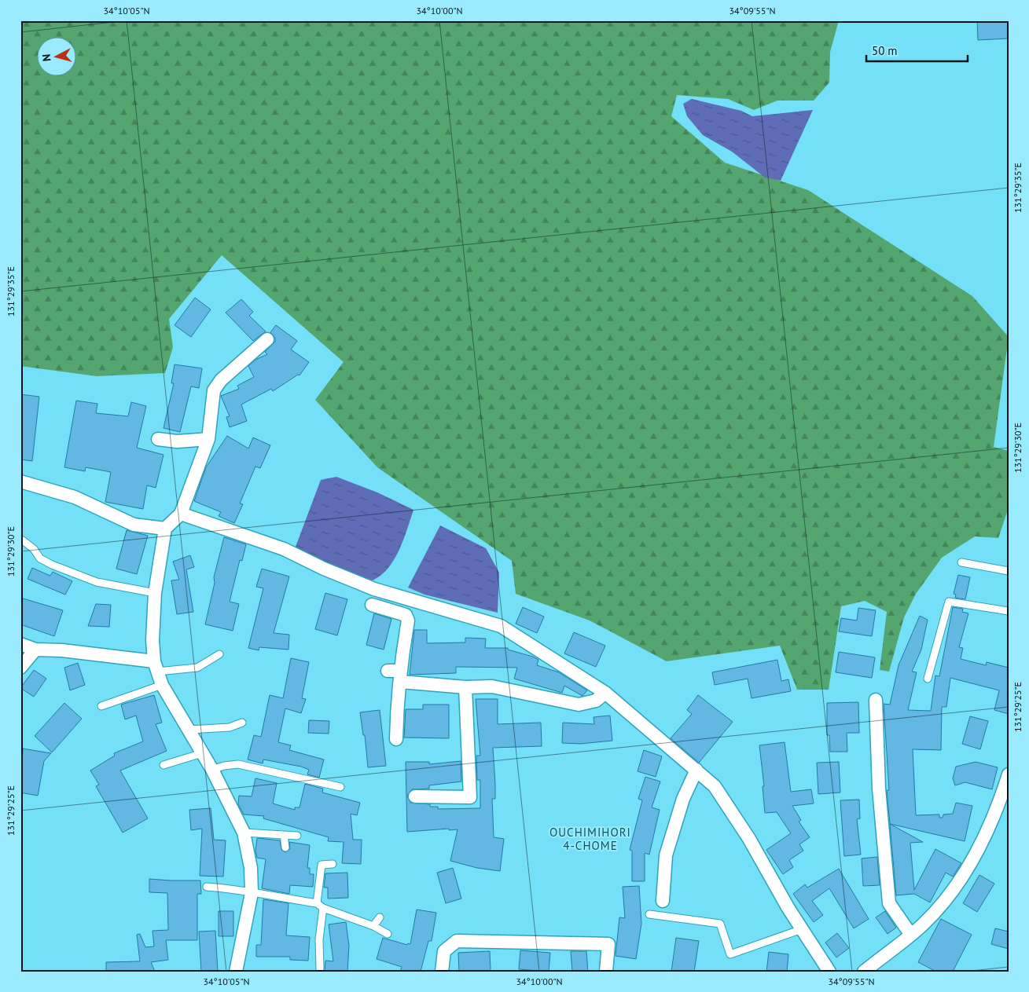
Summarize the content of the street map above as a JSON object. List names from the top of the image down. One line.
{"districts":["OUCHIMIHORI 4-CHOME"],"scale_bar":"50 m","north":"left","coordinates":["34°10'05\"N","34°10'00\"N","34°09'55\"N","131°29'35\"E","131°29'30\"E","131°29'25\"E"]}
